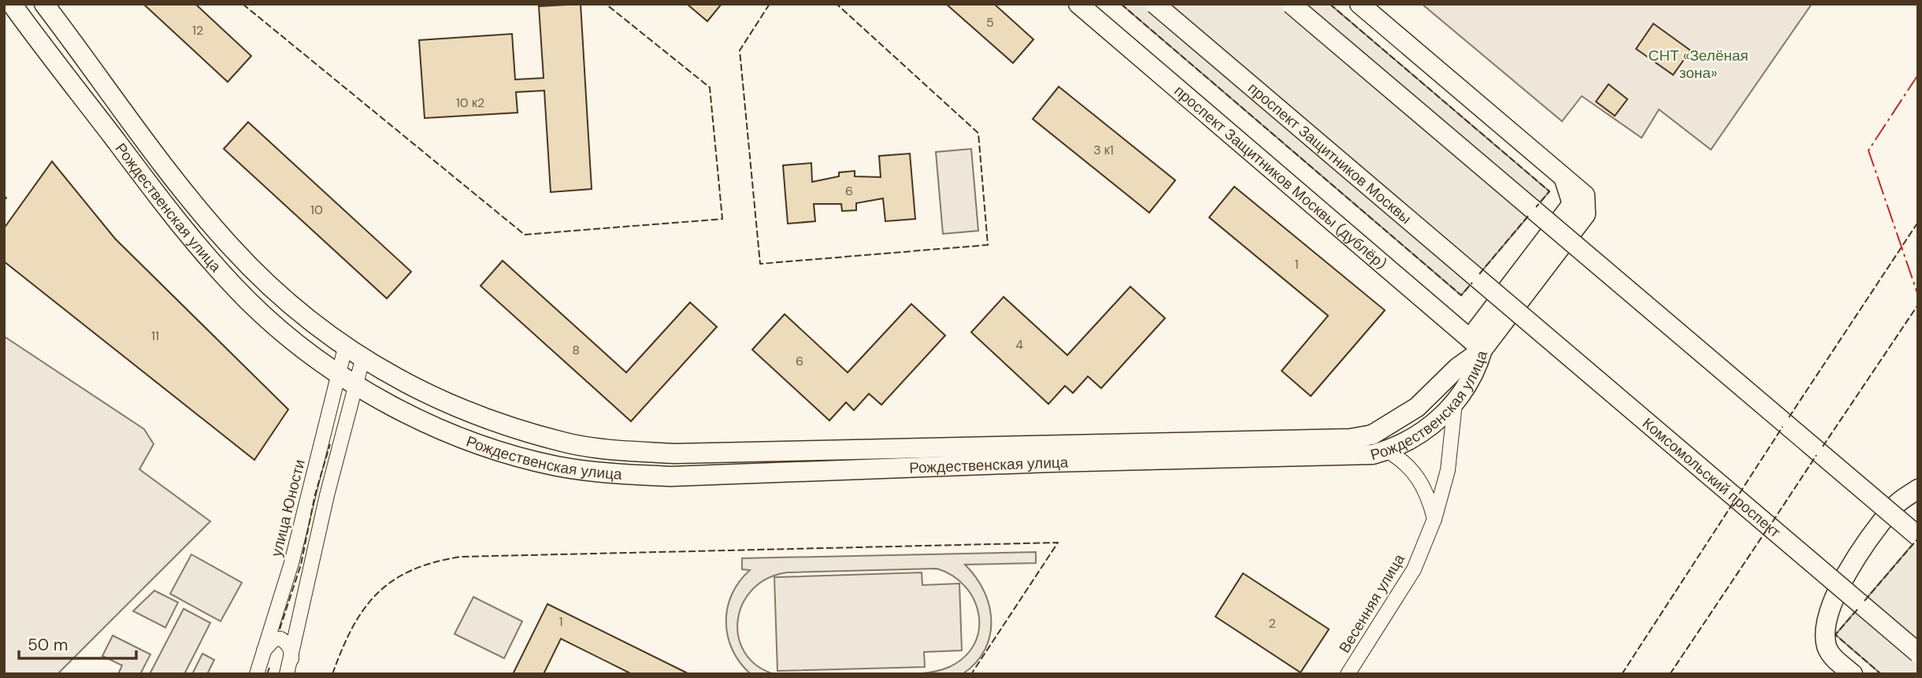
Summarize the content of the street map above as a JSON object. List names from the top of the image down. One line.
{"streets":{"street":["проспект Защитников Москвы","проспект Защитников Москвы (дублёр)","Рождественская улица","Комсомольский проспект","улица Юности","Весенняя улица"]},"crossings":[["проспект Защитников Москвы","Комсомольский проспект"],["проспект Защитников Москвы (дублёр)","Рождественская улица"],["Рождественская улица","улица Юности"],["Рождественская улица","Весенняя улица"]],"parks":["СНТ «Зелёная зона»"],"house_numbers":["5","12","10 к2","3 к1","6","10","1","11","4","8","6","1","2"],"scale_bar":"50 m"}
